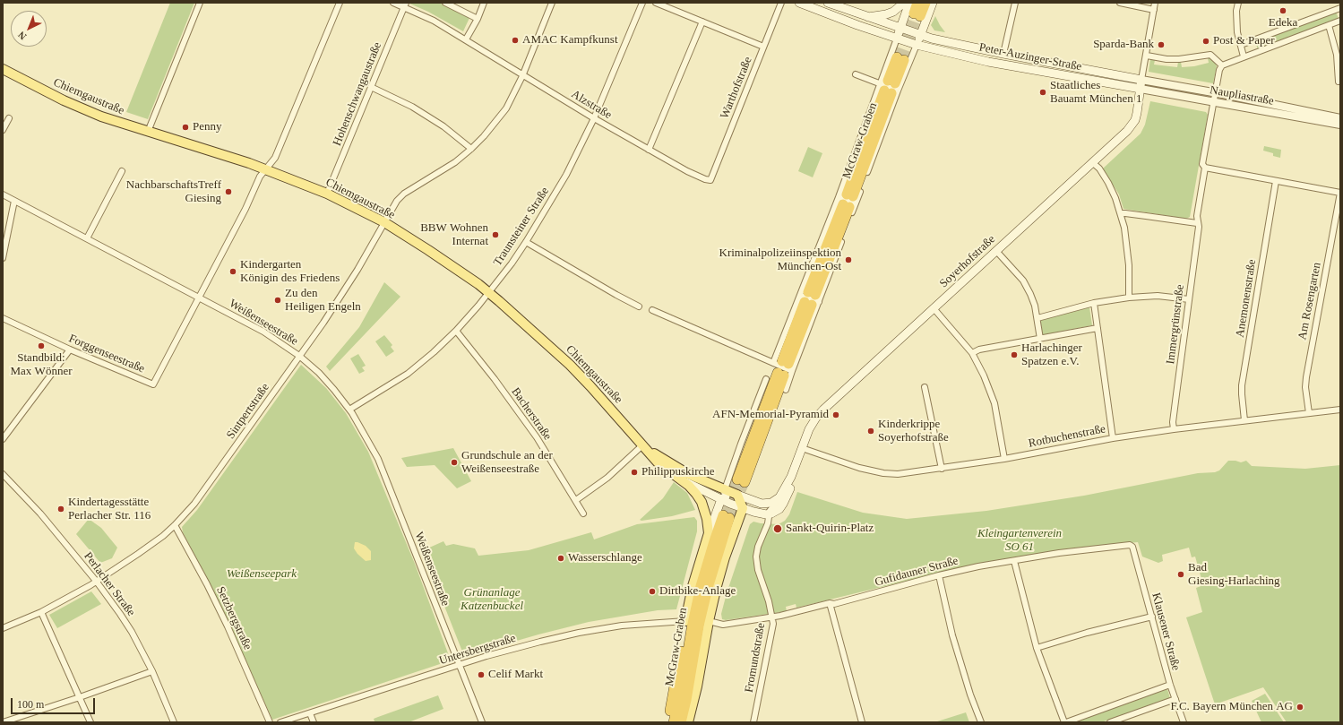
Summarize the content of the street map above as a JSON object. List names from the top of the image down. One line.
{"streets":{"highway":["McGraw-Graben"],"main road":["Peter-Auzinger-Straße","Chiemgaustraße","Soyerhofstraße"],"street":["Warthofstraße","Hohenschwangaustraße","Naupliastraße","Alzstraße","Traunsteiner Straße","Anemonenstraße","Am Rosengarten","Weißenseestraße","Immergrünstraße","Forggenseestraße","Sintpertstraße","Bacherstraße","Rotbuchenstraße","Gufidauner Straße","Perlacher Straße","Setzbergstraße","Klausener Straße","Untersbergstraße","Fromundstraße"]},"crossings":[["Peter-Auzinger-Straße","Naupliastraße"],["Peter-Auzinger-Straße","Soyerhofstraße"],["Warthofstraße","Alzstraße"],["Hohenschwangaustraße","Chiemgaustraße"],["Hohenschwangaustraße","Alzstraße"],["Naupliastraße","Soyerhofstraße"],["Naupliastraße","Immergrünstraße"],["Chiemgaustraße","Traunsteiner Straße"],["Chiemgaustraße","Sintpertstraße"],["Alzstraße","Traunsteiner Straße"],["Alzstraße","Sintpertstraße"],["Traunsteiner Straße","Weißenseestraße"],["Traunsteiner Straße","Bacherstraße"],["Soyerhofstraße","Rotbuchenstraße"],["Anemonenstraße","Rotbuchenstraße"],["Am Rosengarten","Rotbuchenstraße"],["Weißenseestraße","Forggenseestraße"],["Weißenseestraße","Sintpertstraße"],["Weißenseestraße","Untersbergstraße"],["Immergrünstraße","Rotbuchenstraße"],["Sintpertstraße","Perlacher Straße"],["Sintpertstraße","Setzbergstraße"],["Gufidauner Straße","Klausener Straße"],["Gufidauner Straße","Fromundstraße"]],"parks":["Kleingartenverein SO 61","Weißenseepark","Grünanlage Katzenbuckel"],"places":["Edeka","AMAC Kampfkunst","Post & Paper","Sparda-Bank","Staatliches Bauamt München 1","Penny","NachbarschaftsTreff Giesing","BBW Wohnen Internat","Kriminalpolizeiinspektion München-Ost","Kindergarten Königin des Friedens","Zu den Heiligen Engeln","Standbild: Max Wönner","Harlachinger Spatzen e.V.","AFN-Memorial-Pyramid","Kinderkrippe Soyerhofstraße","Grundschule an der Weißenseestraße","Philippuskirche","Kindertagesstätte Perlacher Str. 116","Sankt-Quirin-Platz","Wasserschlange","Bad Giesing-Harlaching","Dirtbike-Anlage","Celif Markt","F.C. Bayern München AG"],"scale_bar":"100 m","north":"bottom left"}
